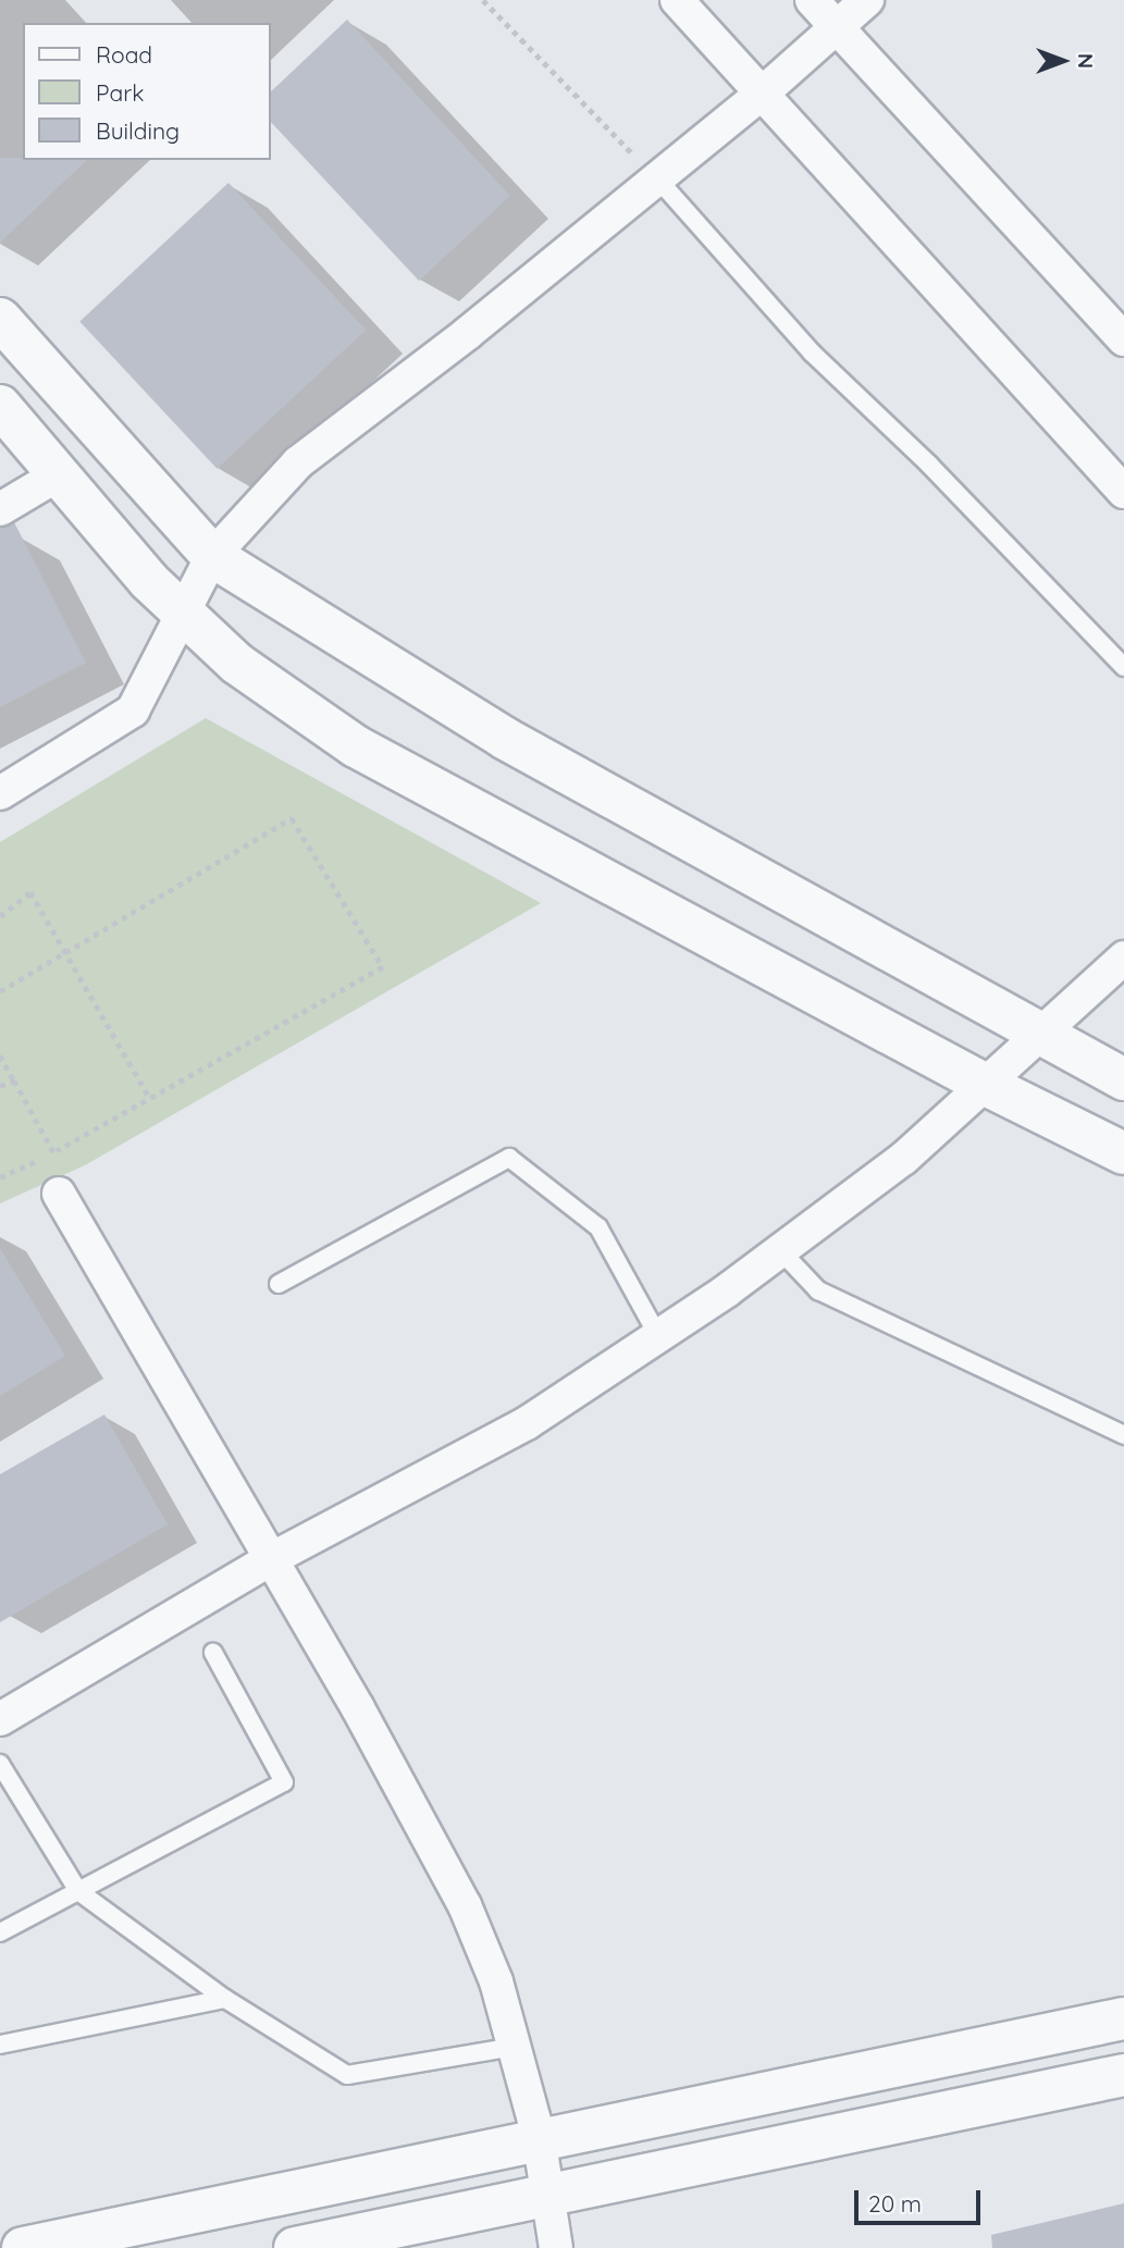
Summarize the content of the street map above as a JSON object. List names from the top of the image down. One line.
{"legend":["Road","Park","Building"],"scale_bar":"20 m","north":"right"}
